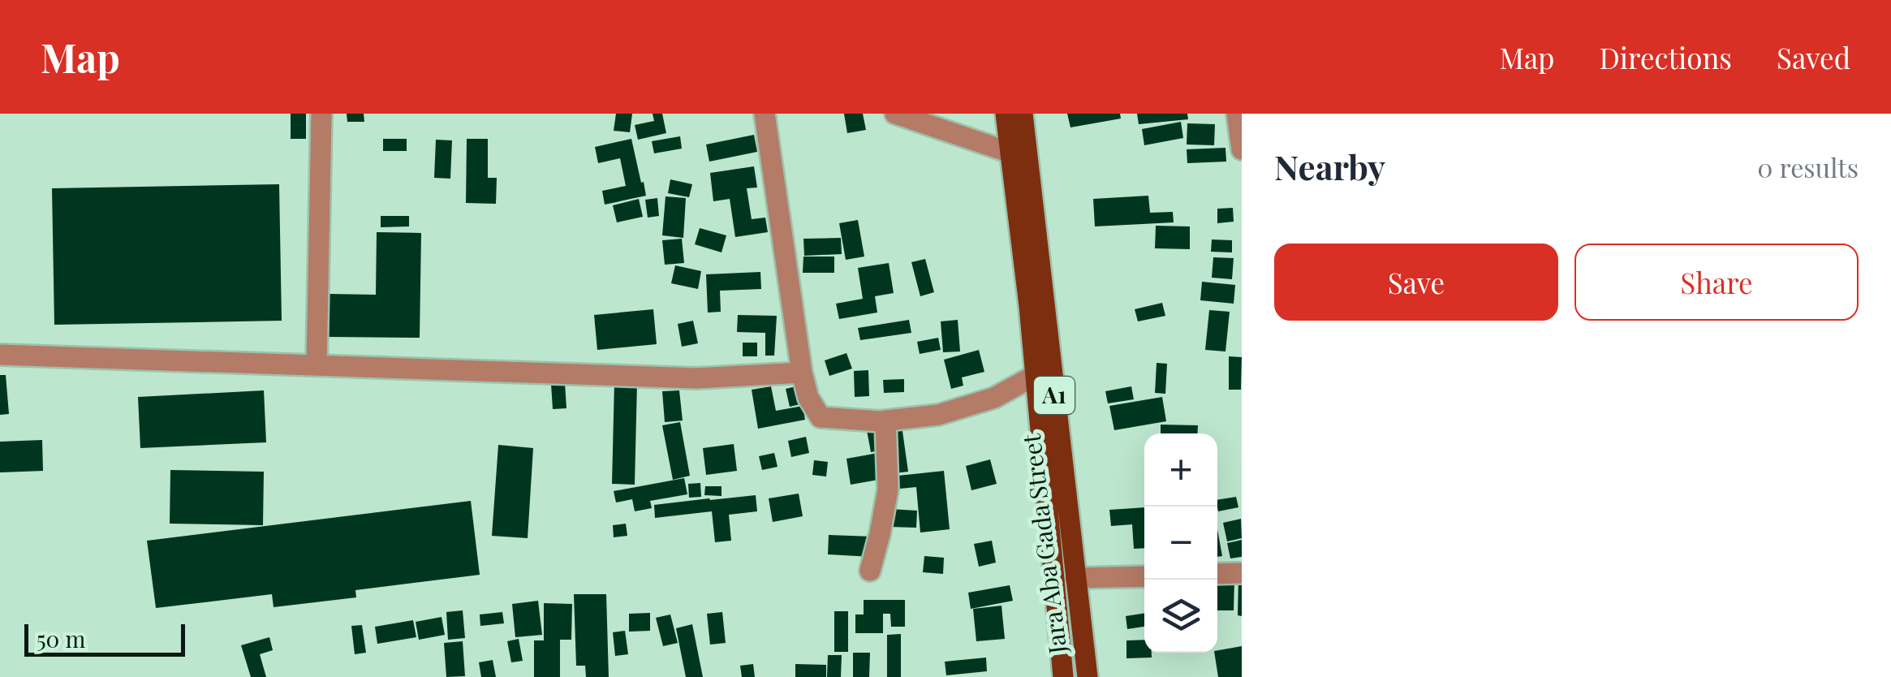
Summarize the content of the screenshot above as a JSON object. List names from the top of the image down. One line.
{"streets":{"main road":["A1","Jara Aba Gada Street"]},"scale_bar":"50 m","page":{"header":"Map","nav":["Map","Directions","Saved"],"heading":["Nearby","0 results"],"buttons":["Save","Share"],"map_buttons":["+","−"],"scale":"50 m"}}
